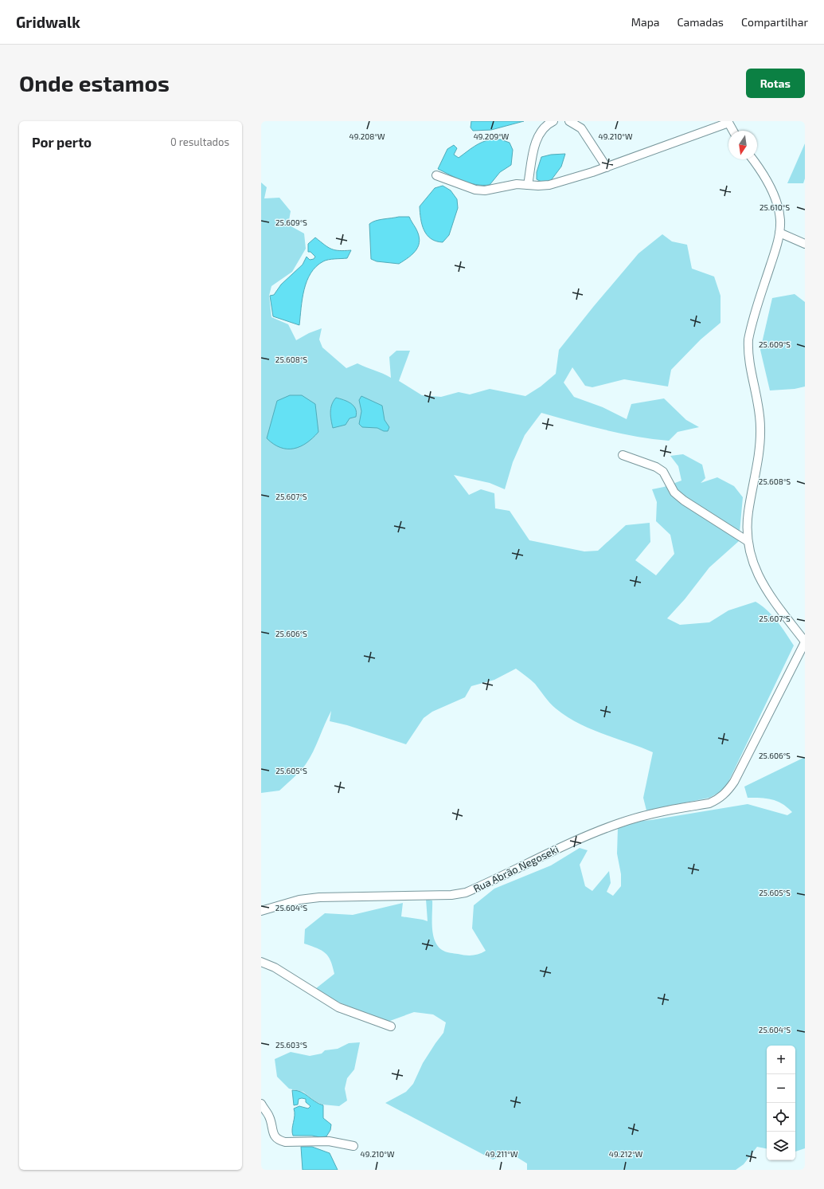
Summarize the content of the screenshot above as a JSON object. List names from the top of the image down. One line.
{"streets":{"street":["Rua Abrão Negoseki"]},"north":"bottom","page":{"header":"Gridwalk","nav":["Mapa","Camadas","Compartilhar"],"buttons":"Rotas","title":"Onde estamos","heading":["Por perto","0 resultados"],"map_buttons":["+","−"]},"coordinates":["49.208°W","49.209°W","49.210°W","25.610°S","25.609°S","25.608°S","25.607°S","25.606°S","25.605°S","25.604°S","25.603°S","49.211°W","49.212°W"]}
